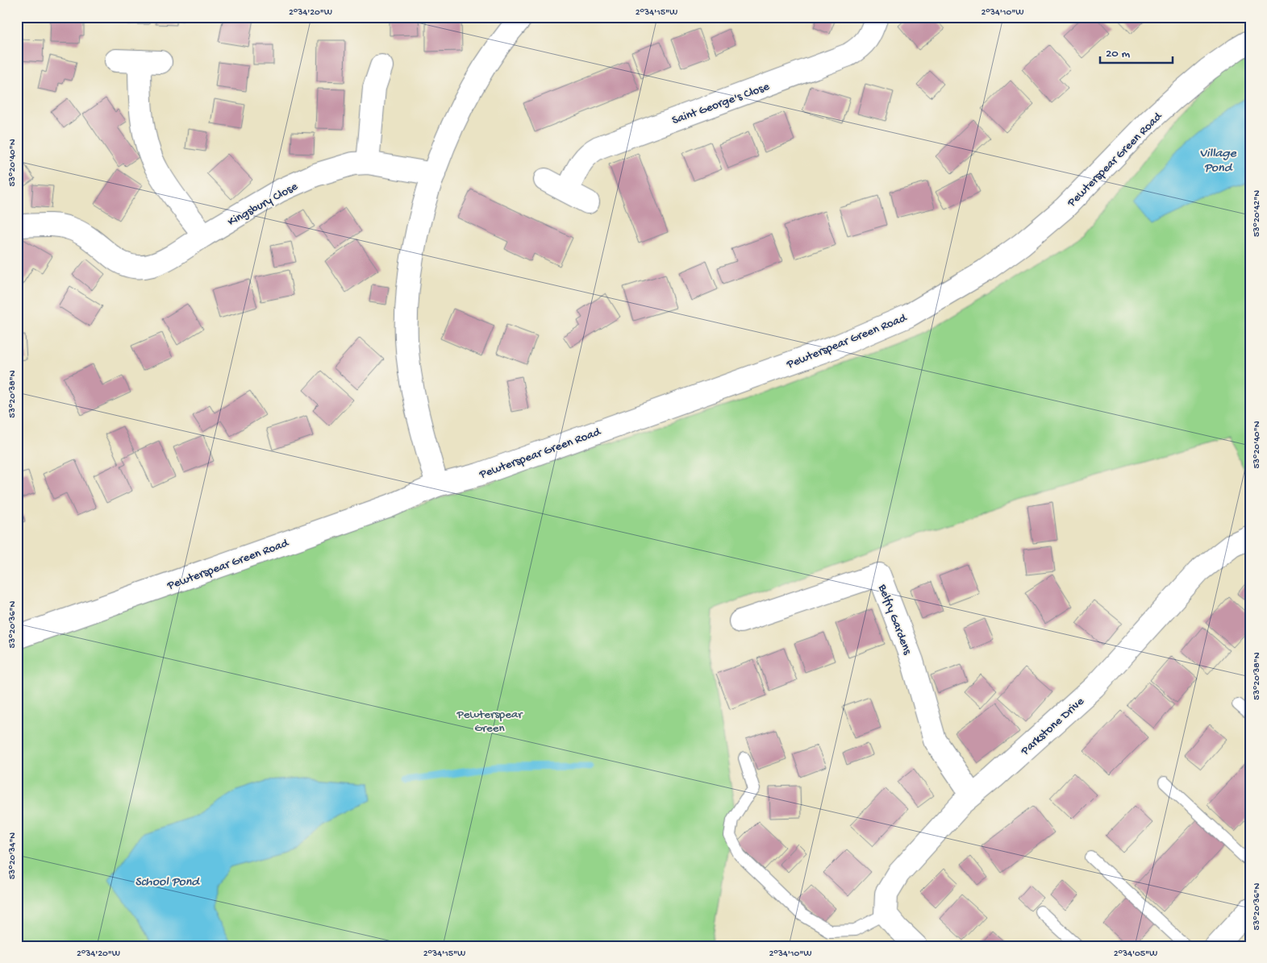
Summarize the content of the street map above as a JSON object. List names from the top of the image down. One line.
{"streets":{"street":["Saint George's Close","Pewterspear Green Road","Kingsbury Close","Belfry Gardens","Parkstone Drive"]},"crossings":[["Belfry Gardens","Parkstone Drive"]],"water":["Village Pond","School Pond"],"parks":["Pewterspear Green"],"scale_bar":"20 m","coordinates":["2°34'20\"W","2°34'15\"W","2°34'10\"W","53°20'40\"N","53°20'42\"N","53°20'38\"N","53°20'36\"N","53°20'34\"N","2°34'05\"W"]}
